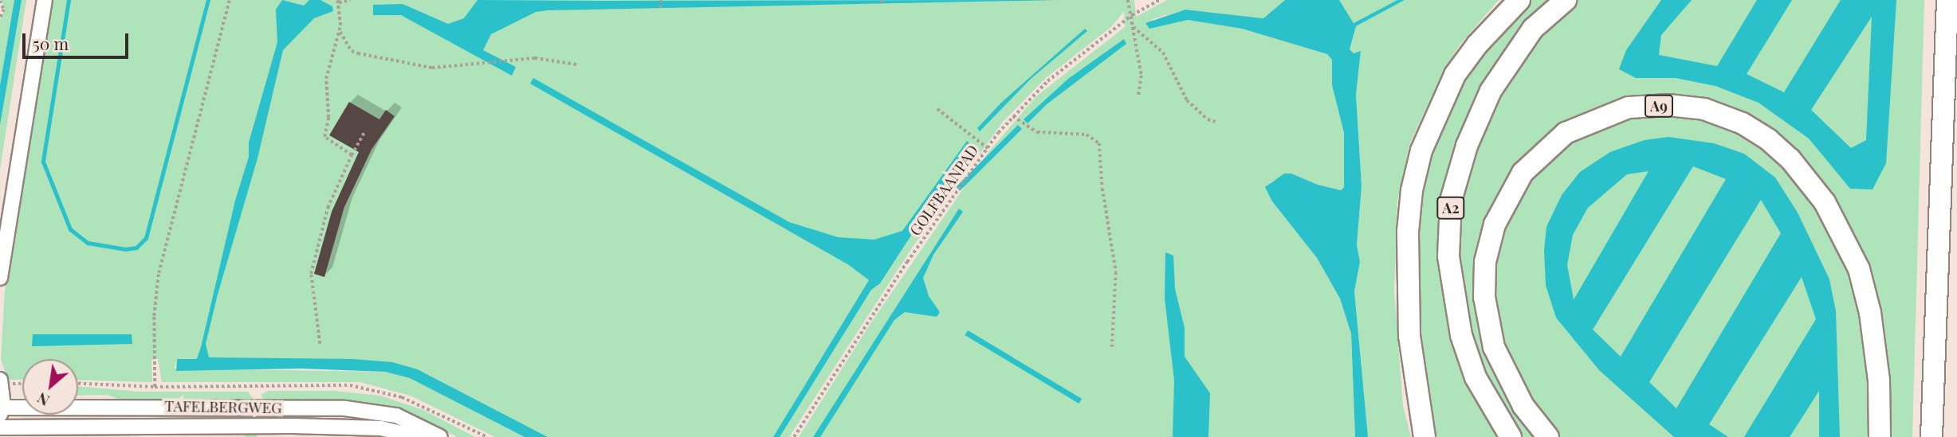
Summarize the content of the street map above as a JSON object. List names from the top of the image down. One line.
{"streets":{"highway":["A9","A2"],"street":["TAFELBERGWEG"],"path":["GOLFBAANPAD"]},"scale_bar":"50 m","north":"bottom left"}
